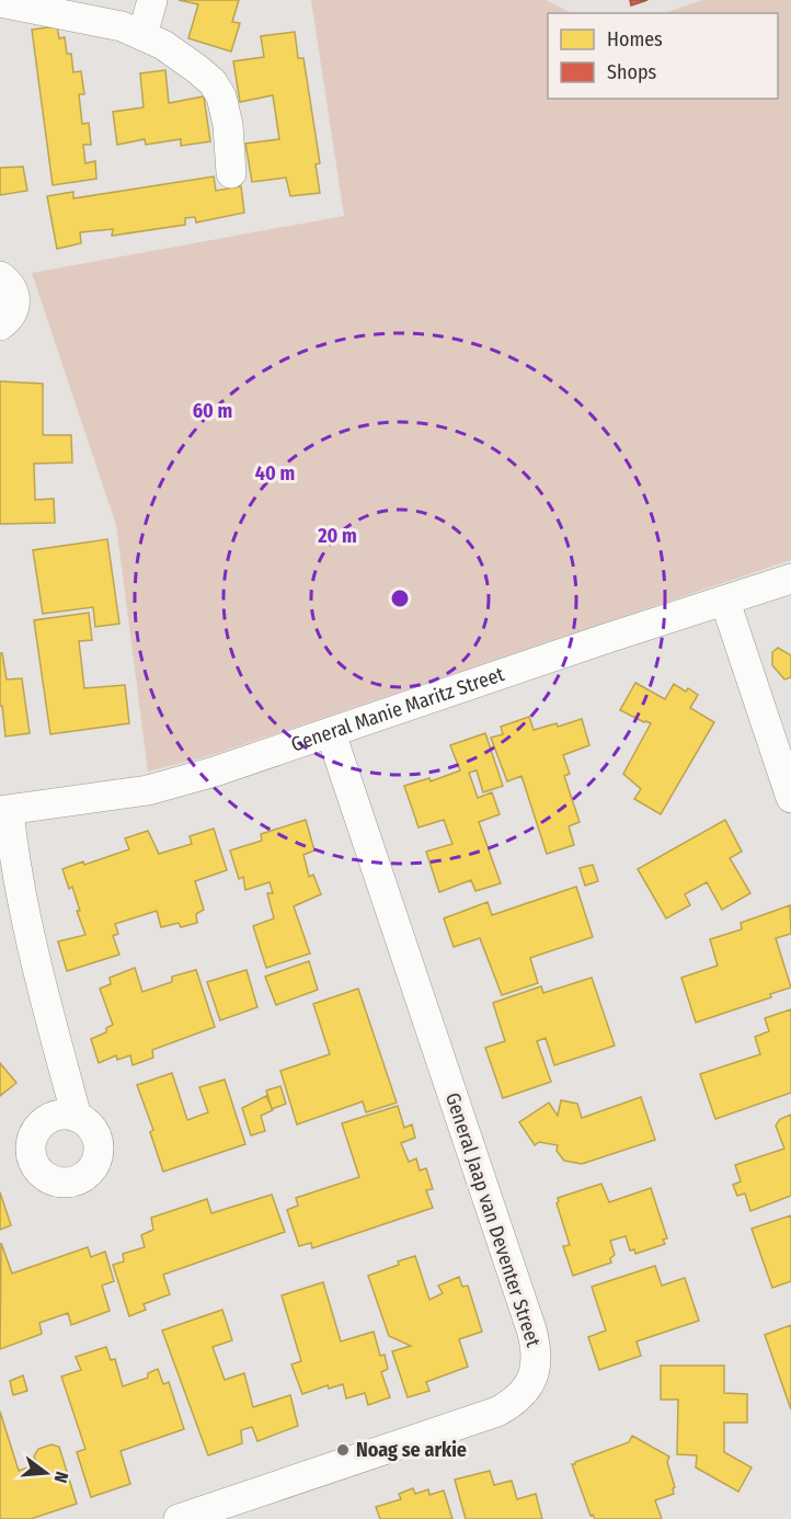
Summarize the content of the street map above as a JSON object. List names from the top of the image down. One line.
{"streets":{"street":["General Manie Maritz Street","General Jaap van Deventer Street"]},"crossings":[["General Manie Maritz Street","General Jaap van Deventer Street"]],"places":["Noag se arkie"],"legend":["Homes","Shops"],"north":"right","rings":["60 m","40 m","20 m"]}
